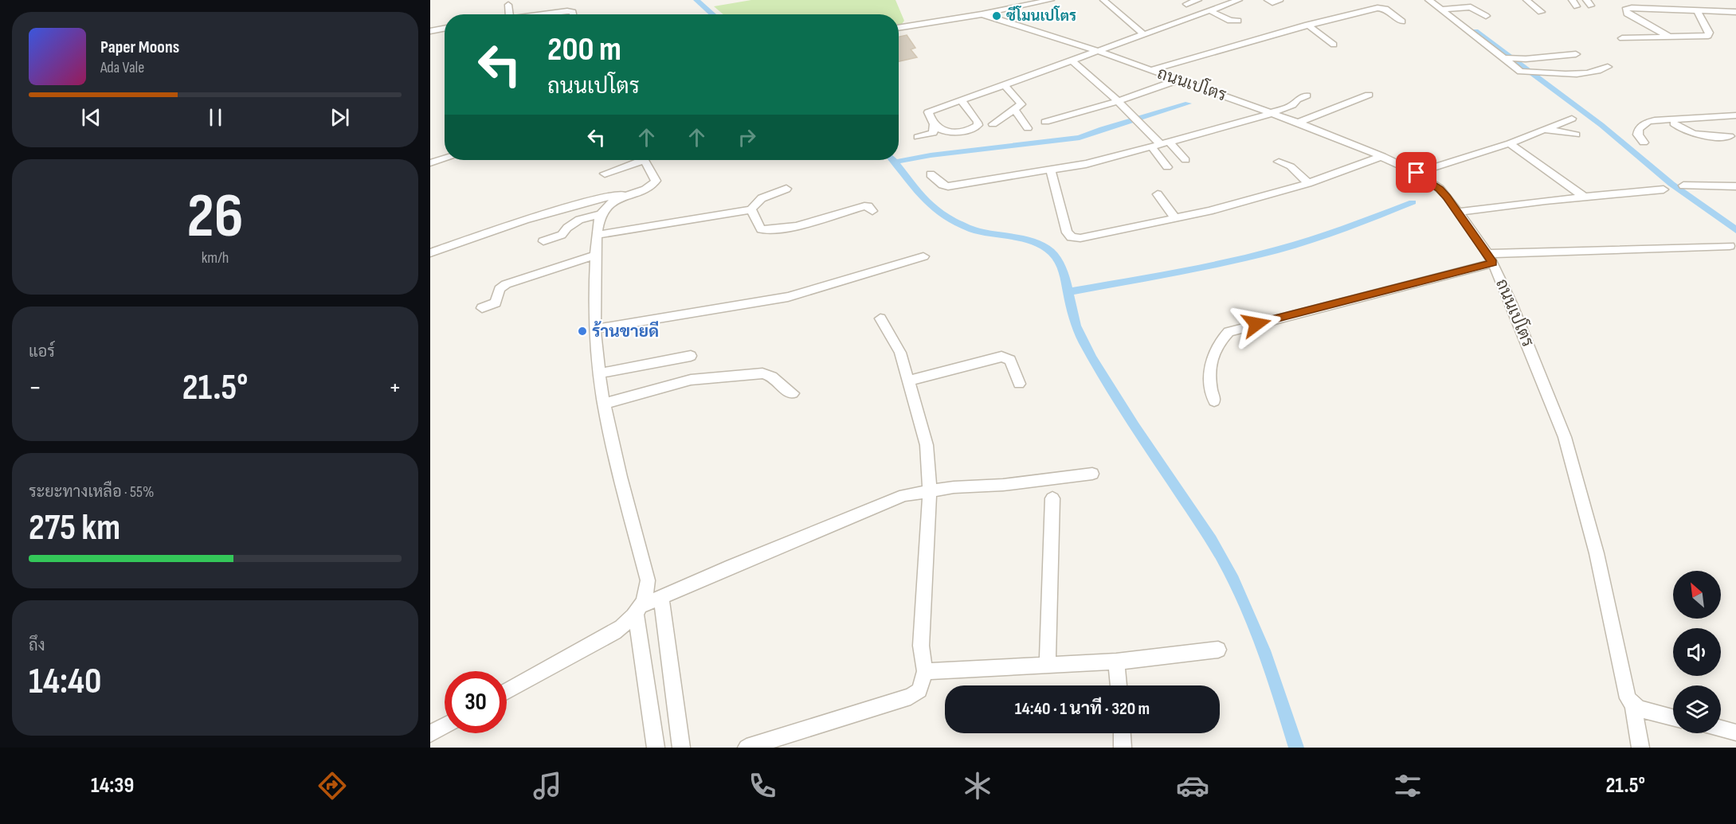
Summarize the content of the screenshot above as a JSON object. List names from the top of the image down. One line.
{"streets":{"street":["ถนนเปโตร"]},"places":["ซีโมนเปโตร","ร้านขายดี"],"north":"top left","page":{"turn":["200 m","ถนนเปโตร"],"song":["Paper Moons","Ada Vale"],"tile":[["26","km/h"],"แอร์",["ระยะทางเหลือ · 55%","275 km"],["ถึง","14:40"]],"heat":["−","21.5°","+"],"limit":"30","trip":"14:40 · 1 นาที · 320 m","tabs":["14:39","21.5°"]}}
